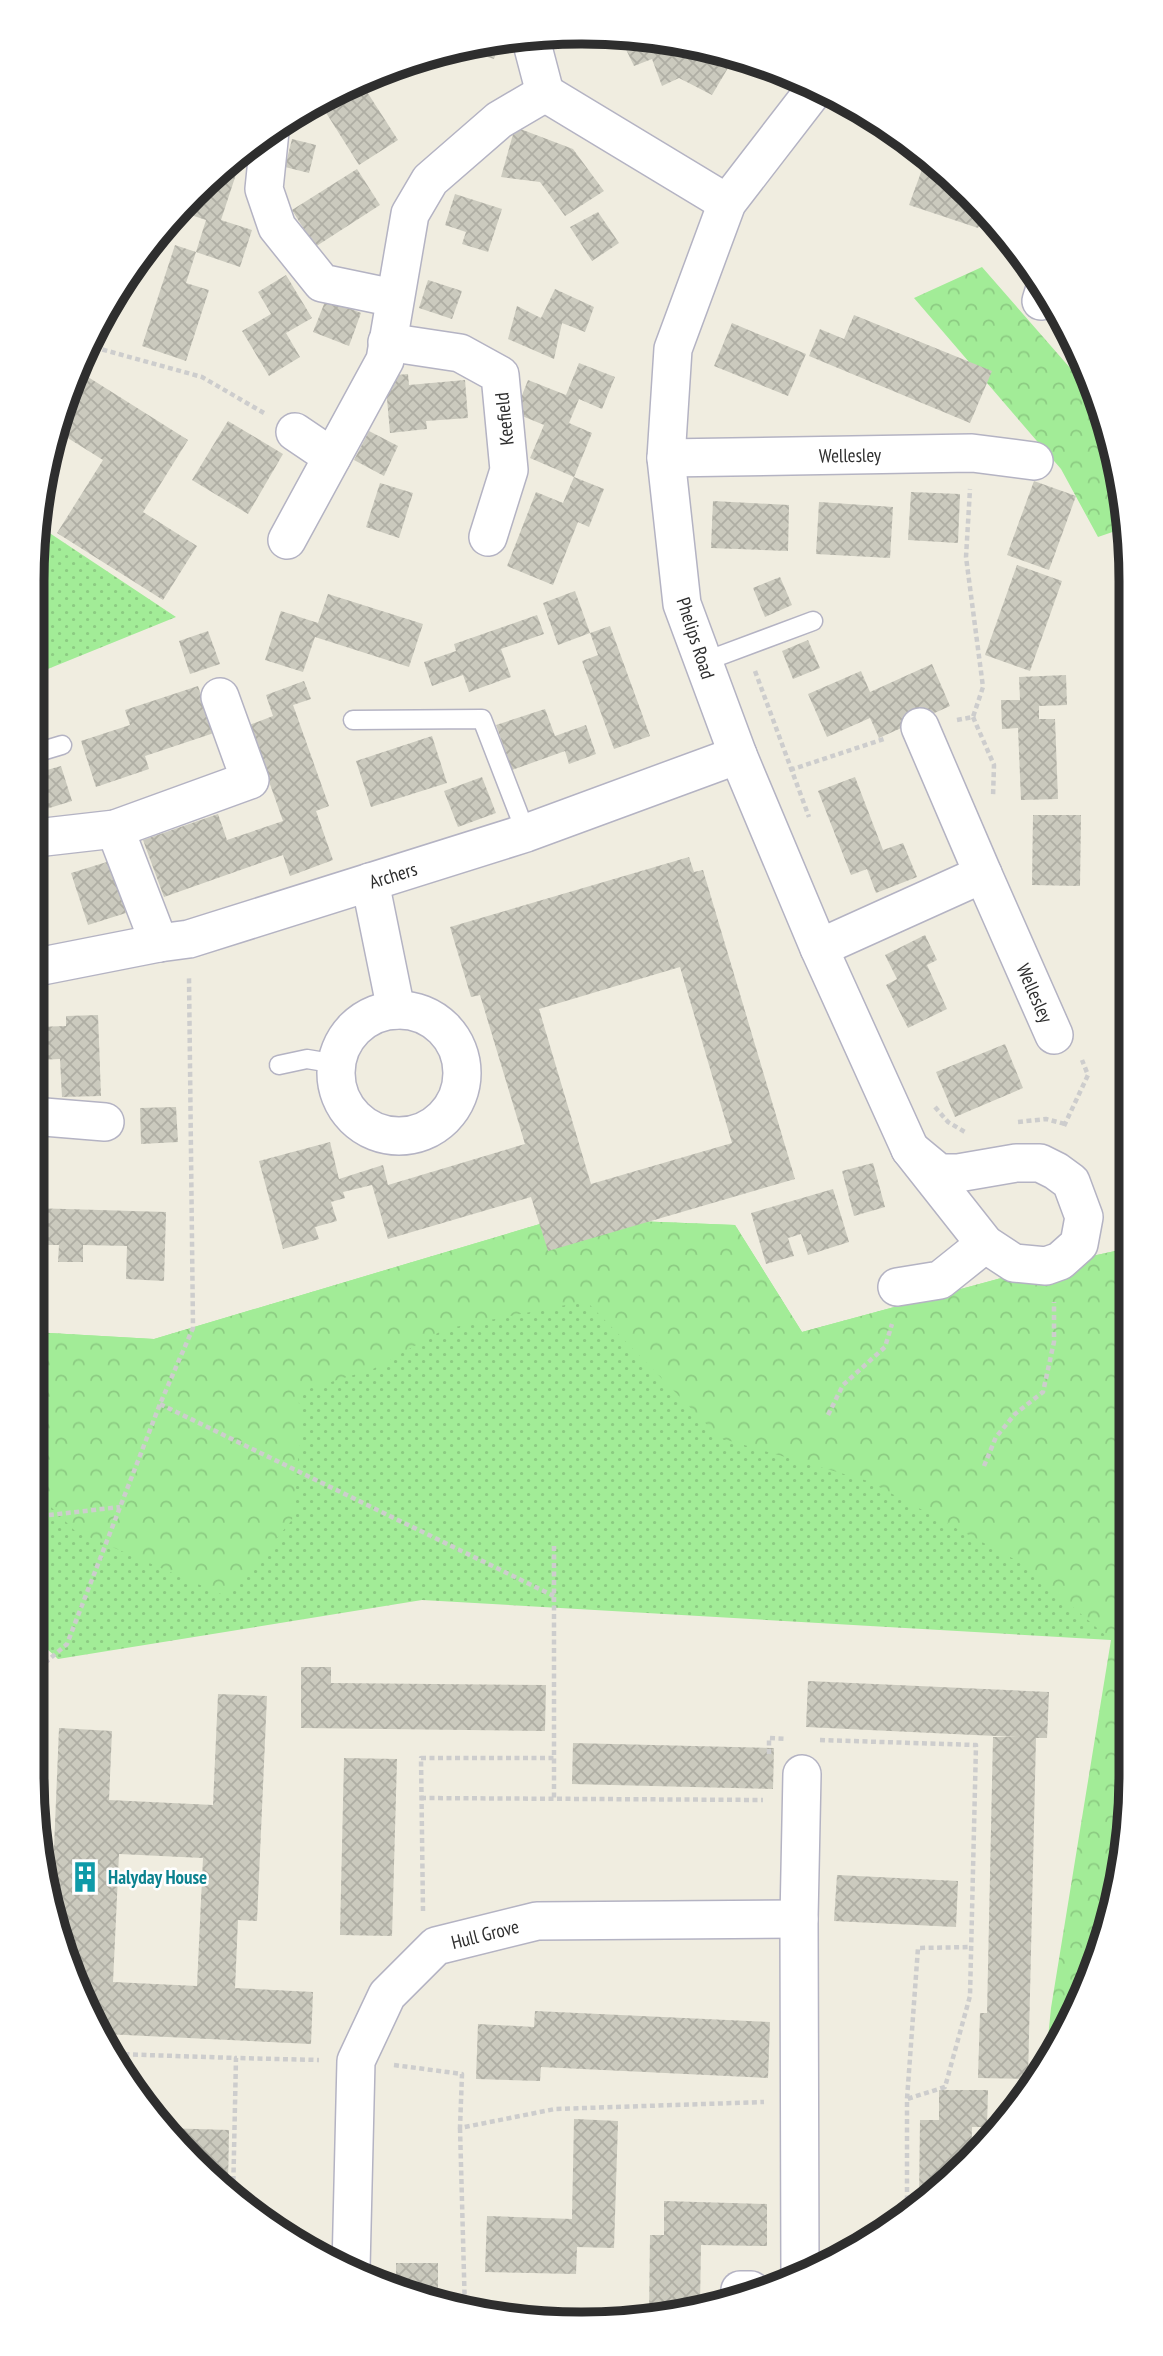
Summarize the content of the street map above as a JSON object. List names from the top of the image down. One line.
{"streets":{"street":["Keefield","Wellesley","Phelips Road","Archers","Hull Grove"]},"crossings":[["Wellesley","Phelips Road"],["Phelips Road","Archers"]],"places":{"building":["Halyday House"]}}
